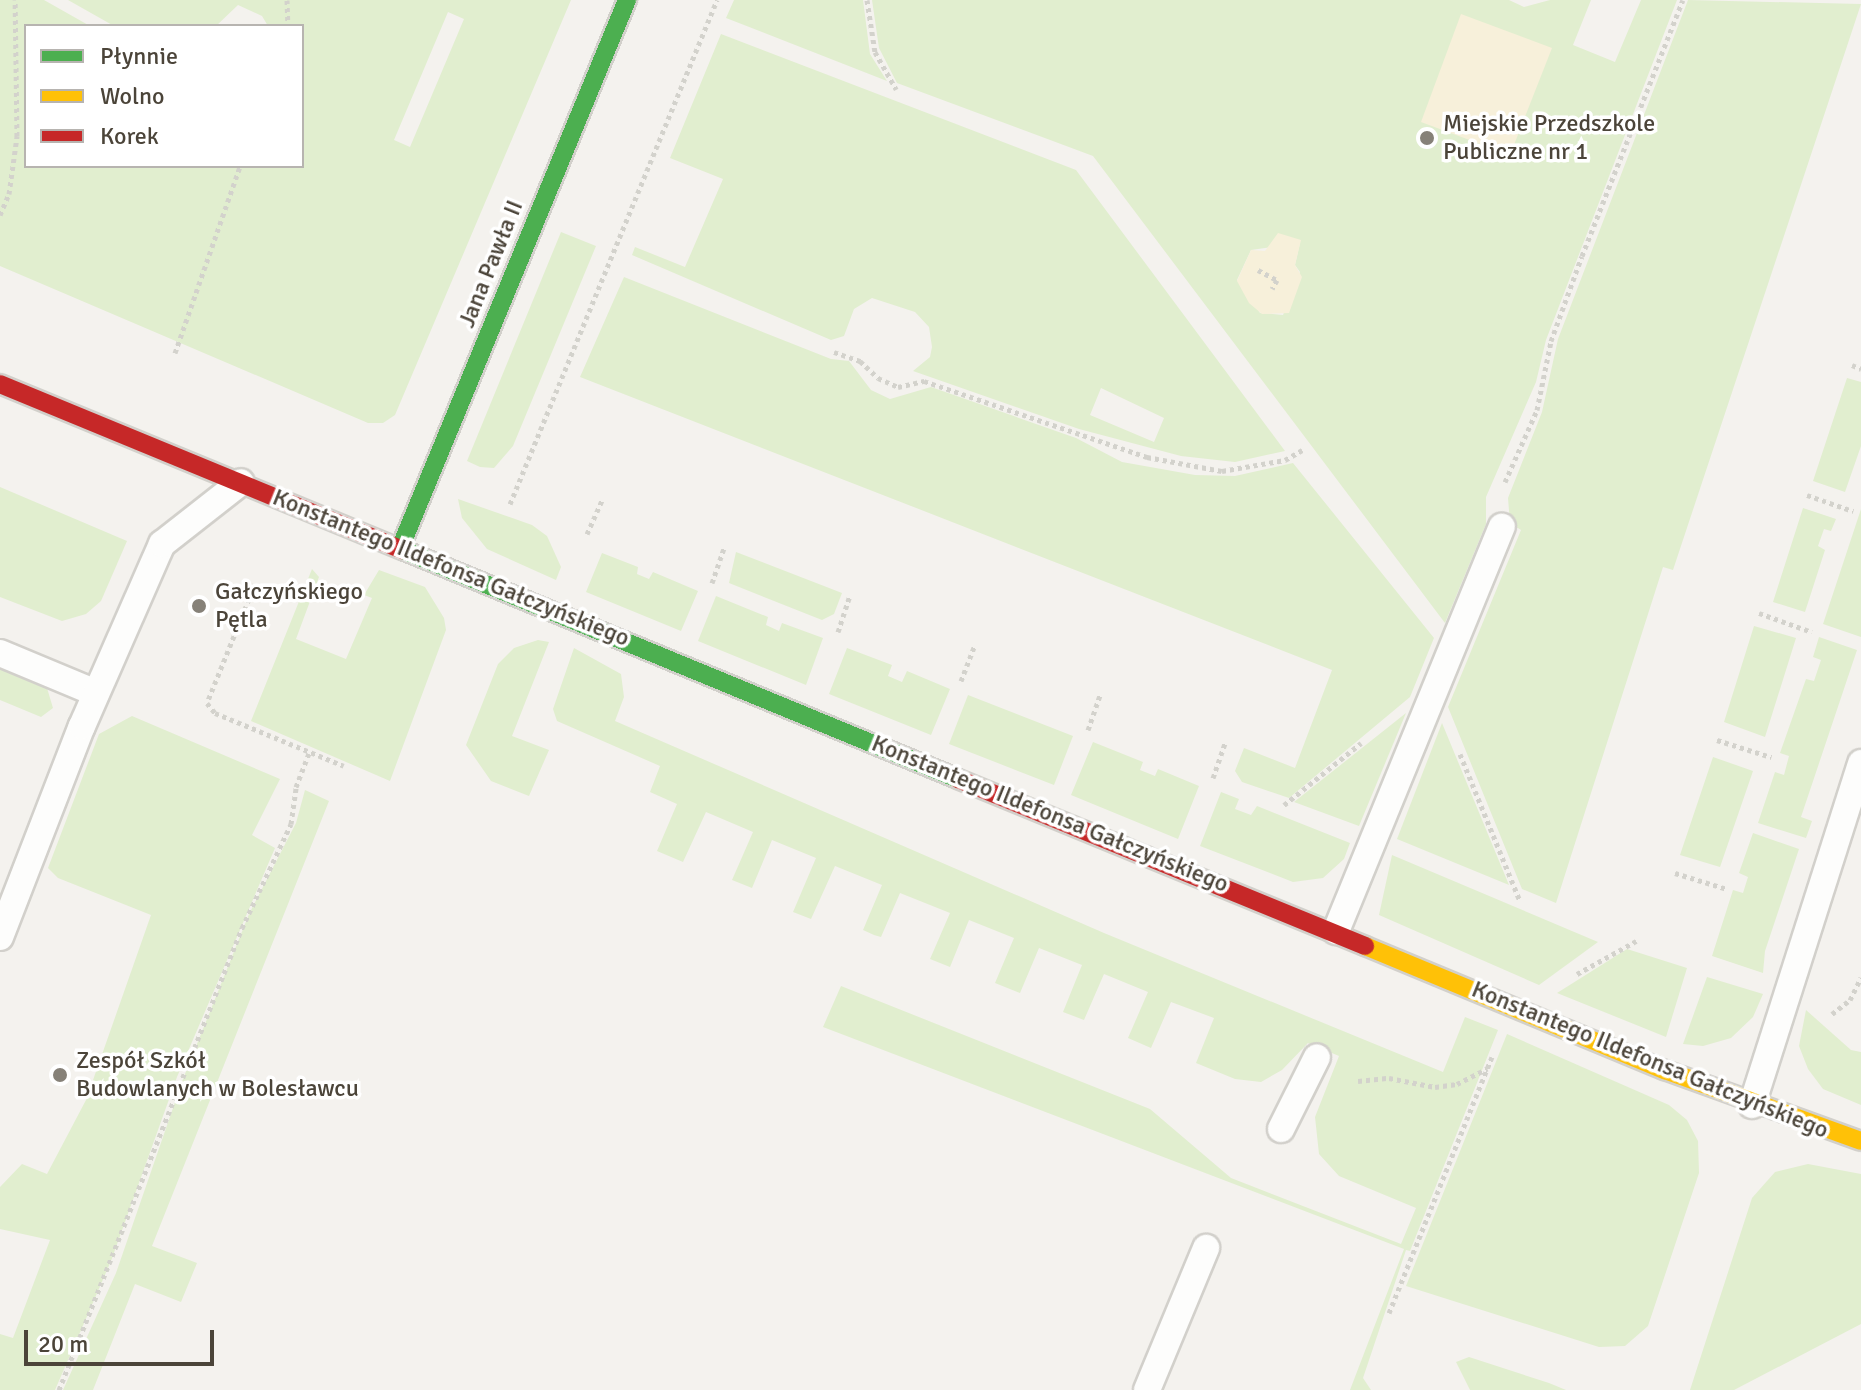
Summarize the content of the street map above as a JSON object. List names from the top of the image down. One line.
{"streets":{"street":["Jana Pawła II","Konstantego Ildefonsa Gałczyńskiego"]},"crossings":[["Jana Pawła II","Konstantego Ildefonsa Gałczyńskiego"]],"places":["Miejskie Przedszkole Publiczne nr 1","Gałczyńskiego Pętla","Zespół Szkół Budowlanych w Bolesławcu"],"legend":["Płynnie","Wolno","Korek"],"scale_bar":"20 m"}
